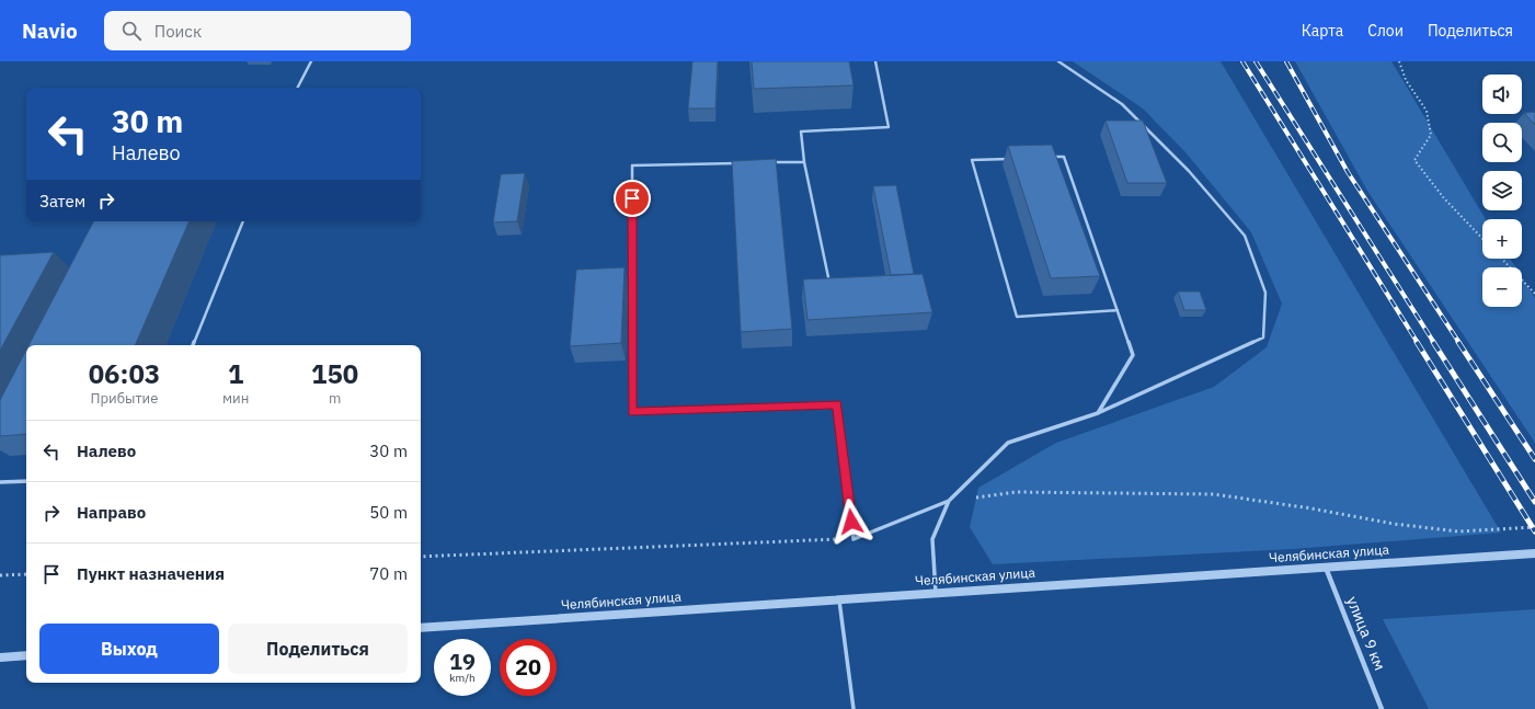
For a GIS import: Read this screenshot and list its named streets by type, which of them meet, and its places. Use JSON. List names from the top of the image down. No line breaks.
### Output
{"streets":{"street":["Челябинская улица","улица 9 км"]},"crossings":[["Челябинская улица","улица 9 км"]],"page":{"header":"Navio","search":"Поиск","nav":["Карта","Слои","Поделиться"],"map_buttons":["+","−"],"turn":["30 m","Налево"],"then":"Затем","eta":["06:03","Прибытие","1","мин","150","m"],"list":[{"name":"Налево","value":"30 m"},{"name":"Направо","value":"50 m"},{"name":"Пункт назначения","value":"70 m"}],"buttons":["Выход","Поделиться"],"speed":"19 km/h","limit":"20"}}
